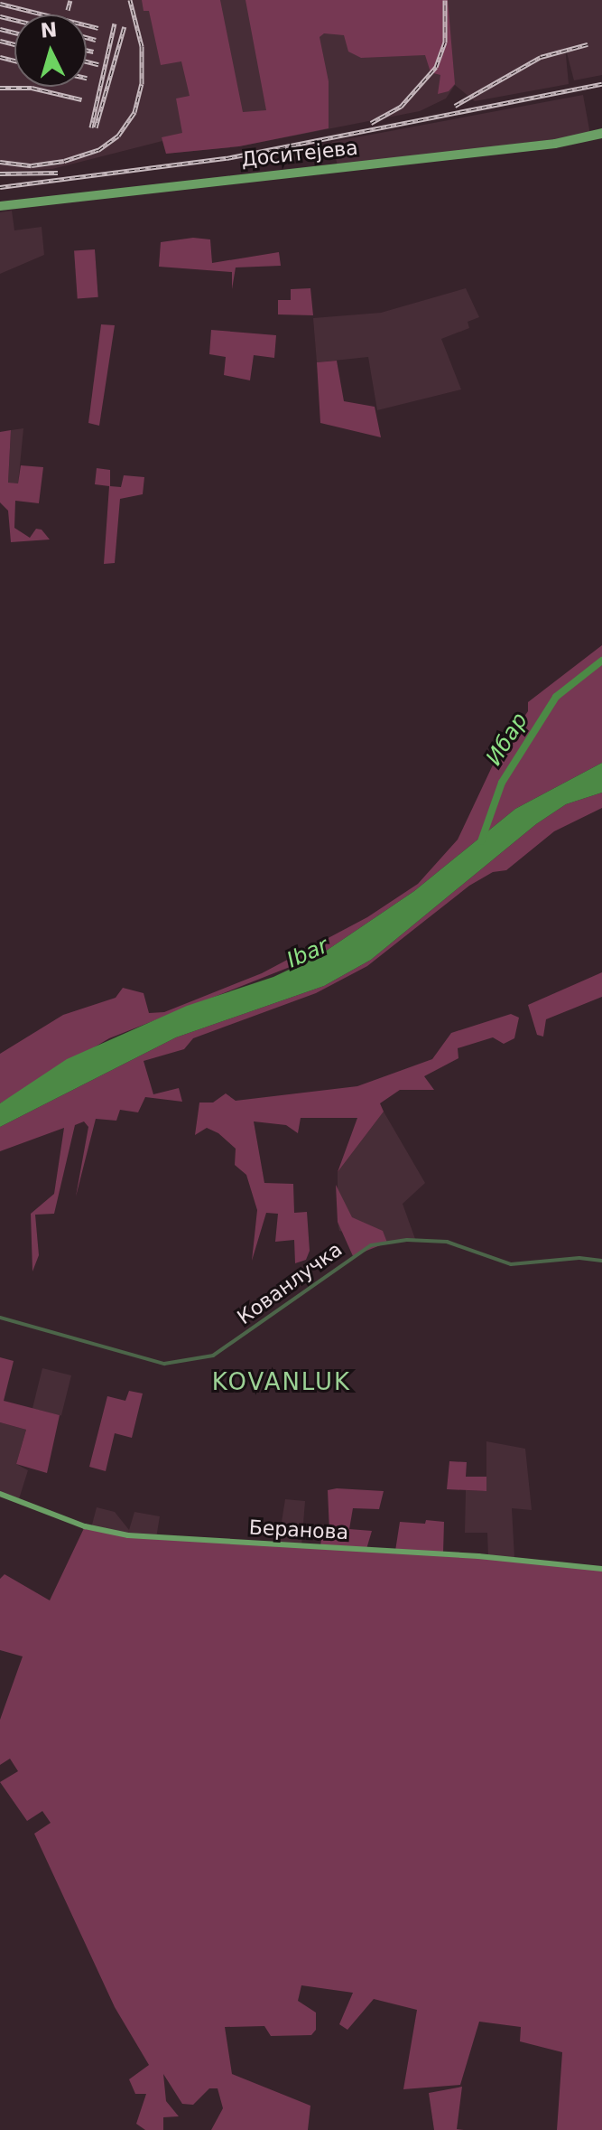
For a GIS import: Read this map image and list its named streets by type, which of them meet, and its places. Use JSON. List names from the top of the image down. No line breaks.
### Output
{"streets":{"main road":["Доситејева","Беранова"],"street":["Кованлучка"]},"districts":["KOVANLUK"],"water":["Ибар","Ibar"],"north":"top"}
